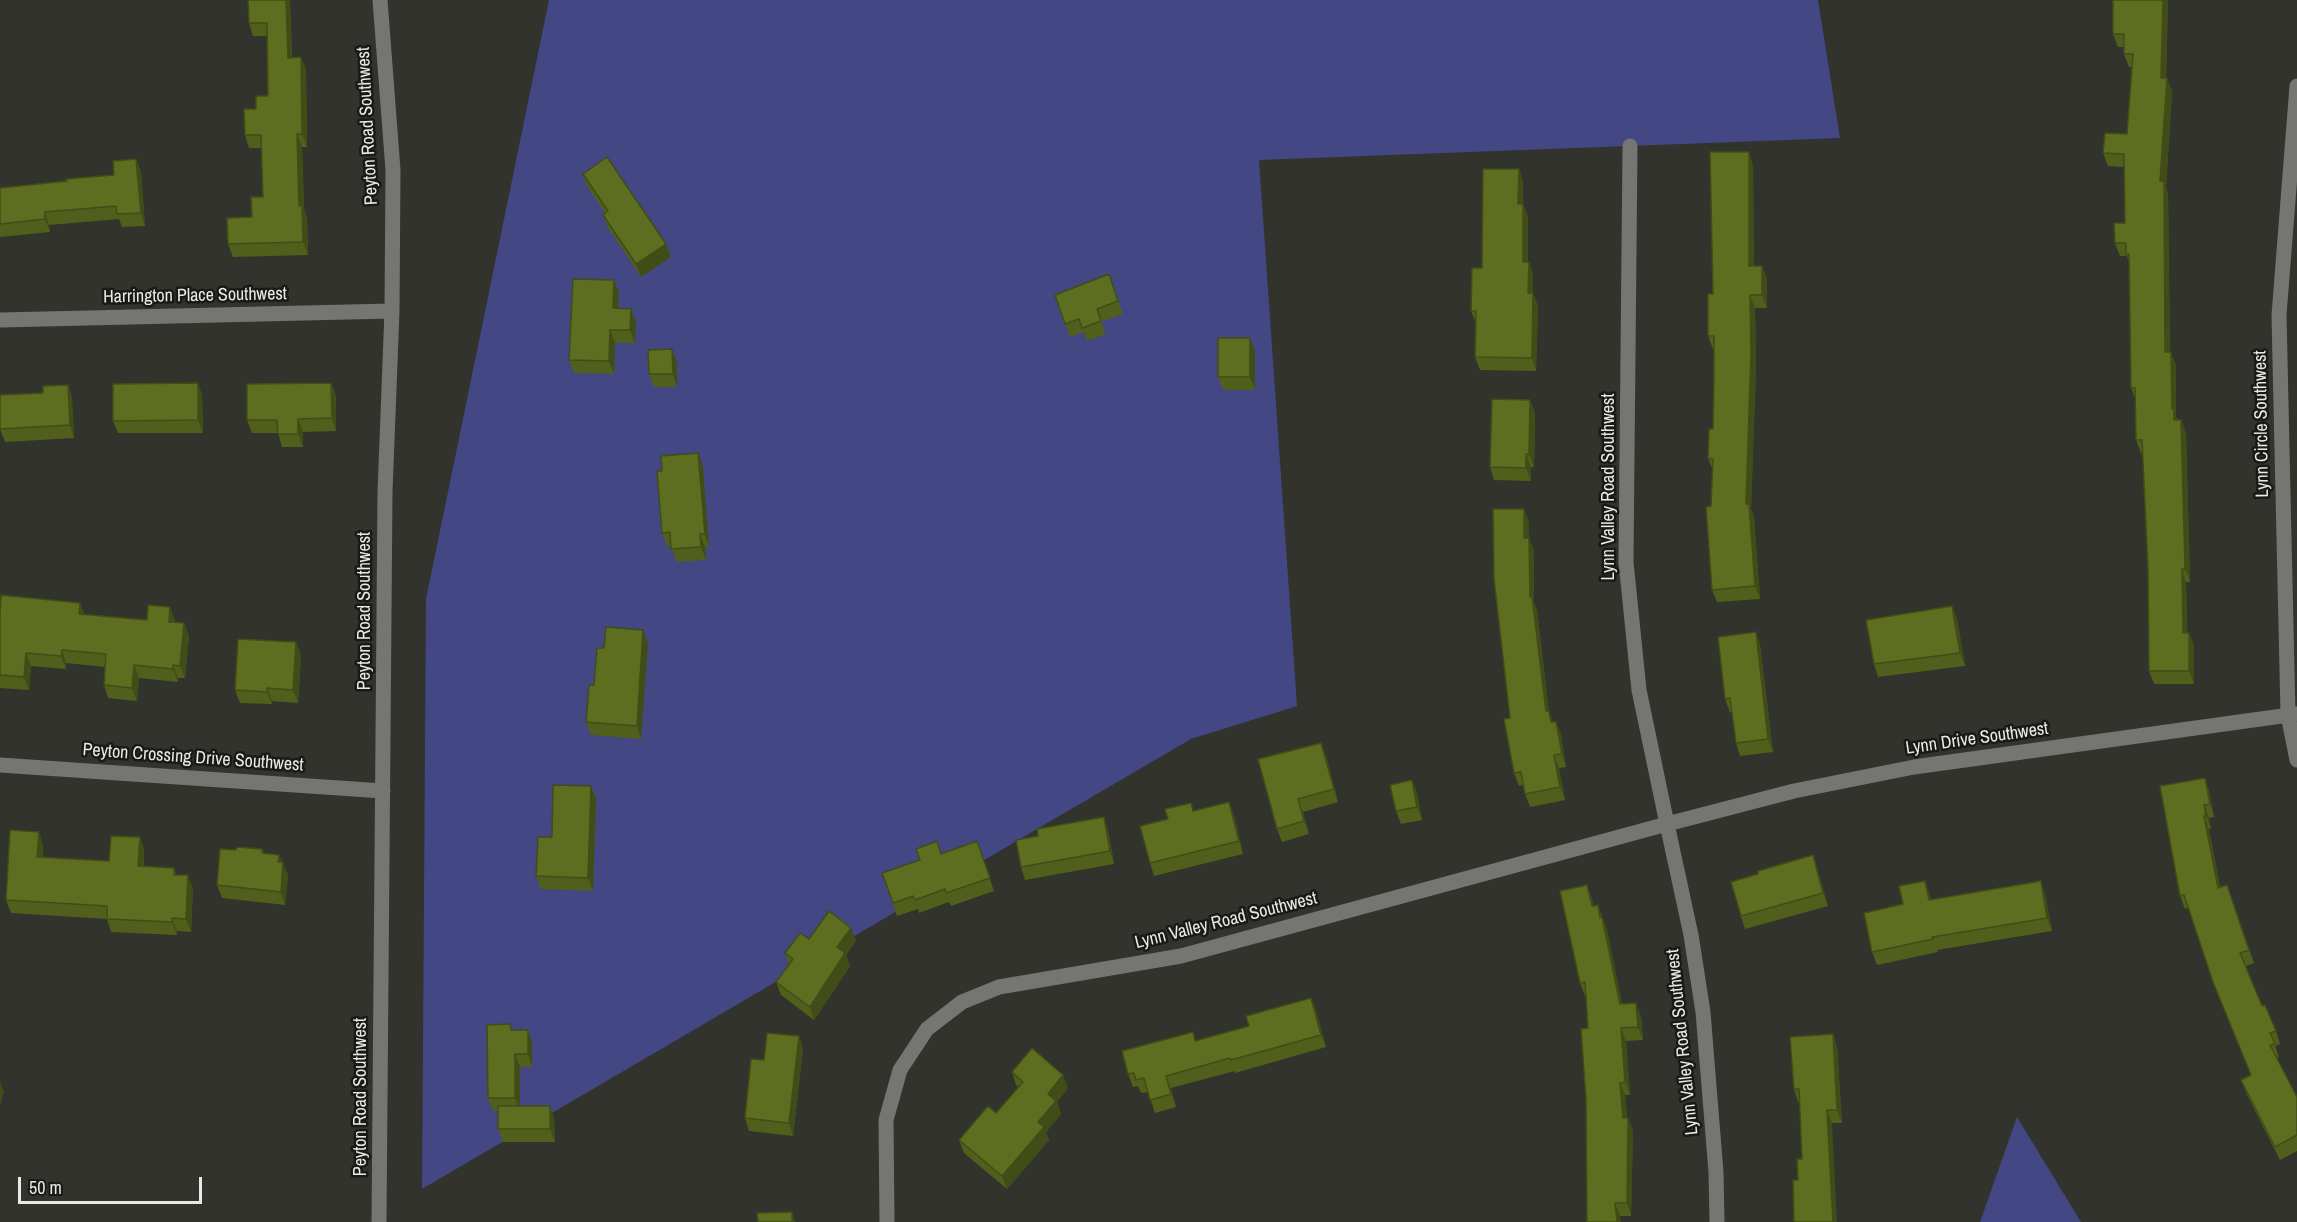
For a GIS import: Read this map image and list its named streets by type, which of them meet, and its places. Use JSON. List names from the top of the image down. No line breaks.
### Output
{"streets":{"street":["Peyton Road Southwest","Harrington Place Southwest","Lynn Circle Southwest","Lynn Valley Road Southwest","Lynn Drive Southwest","Peyton Crossing Drive Southwest"]},"crossings":[["Peyton Road Southwest","Harrington Place Southwest"],["Peyton Road Southwest","Peyton Crossing Drive Southwest"],["Lynn Circle Southwest","Lynn Drive Southwest"],["Lynn Valley Road Southwest","Lynn Drive Southwest"]],"scale_bar":"50 m"}
